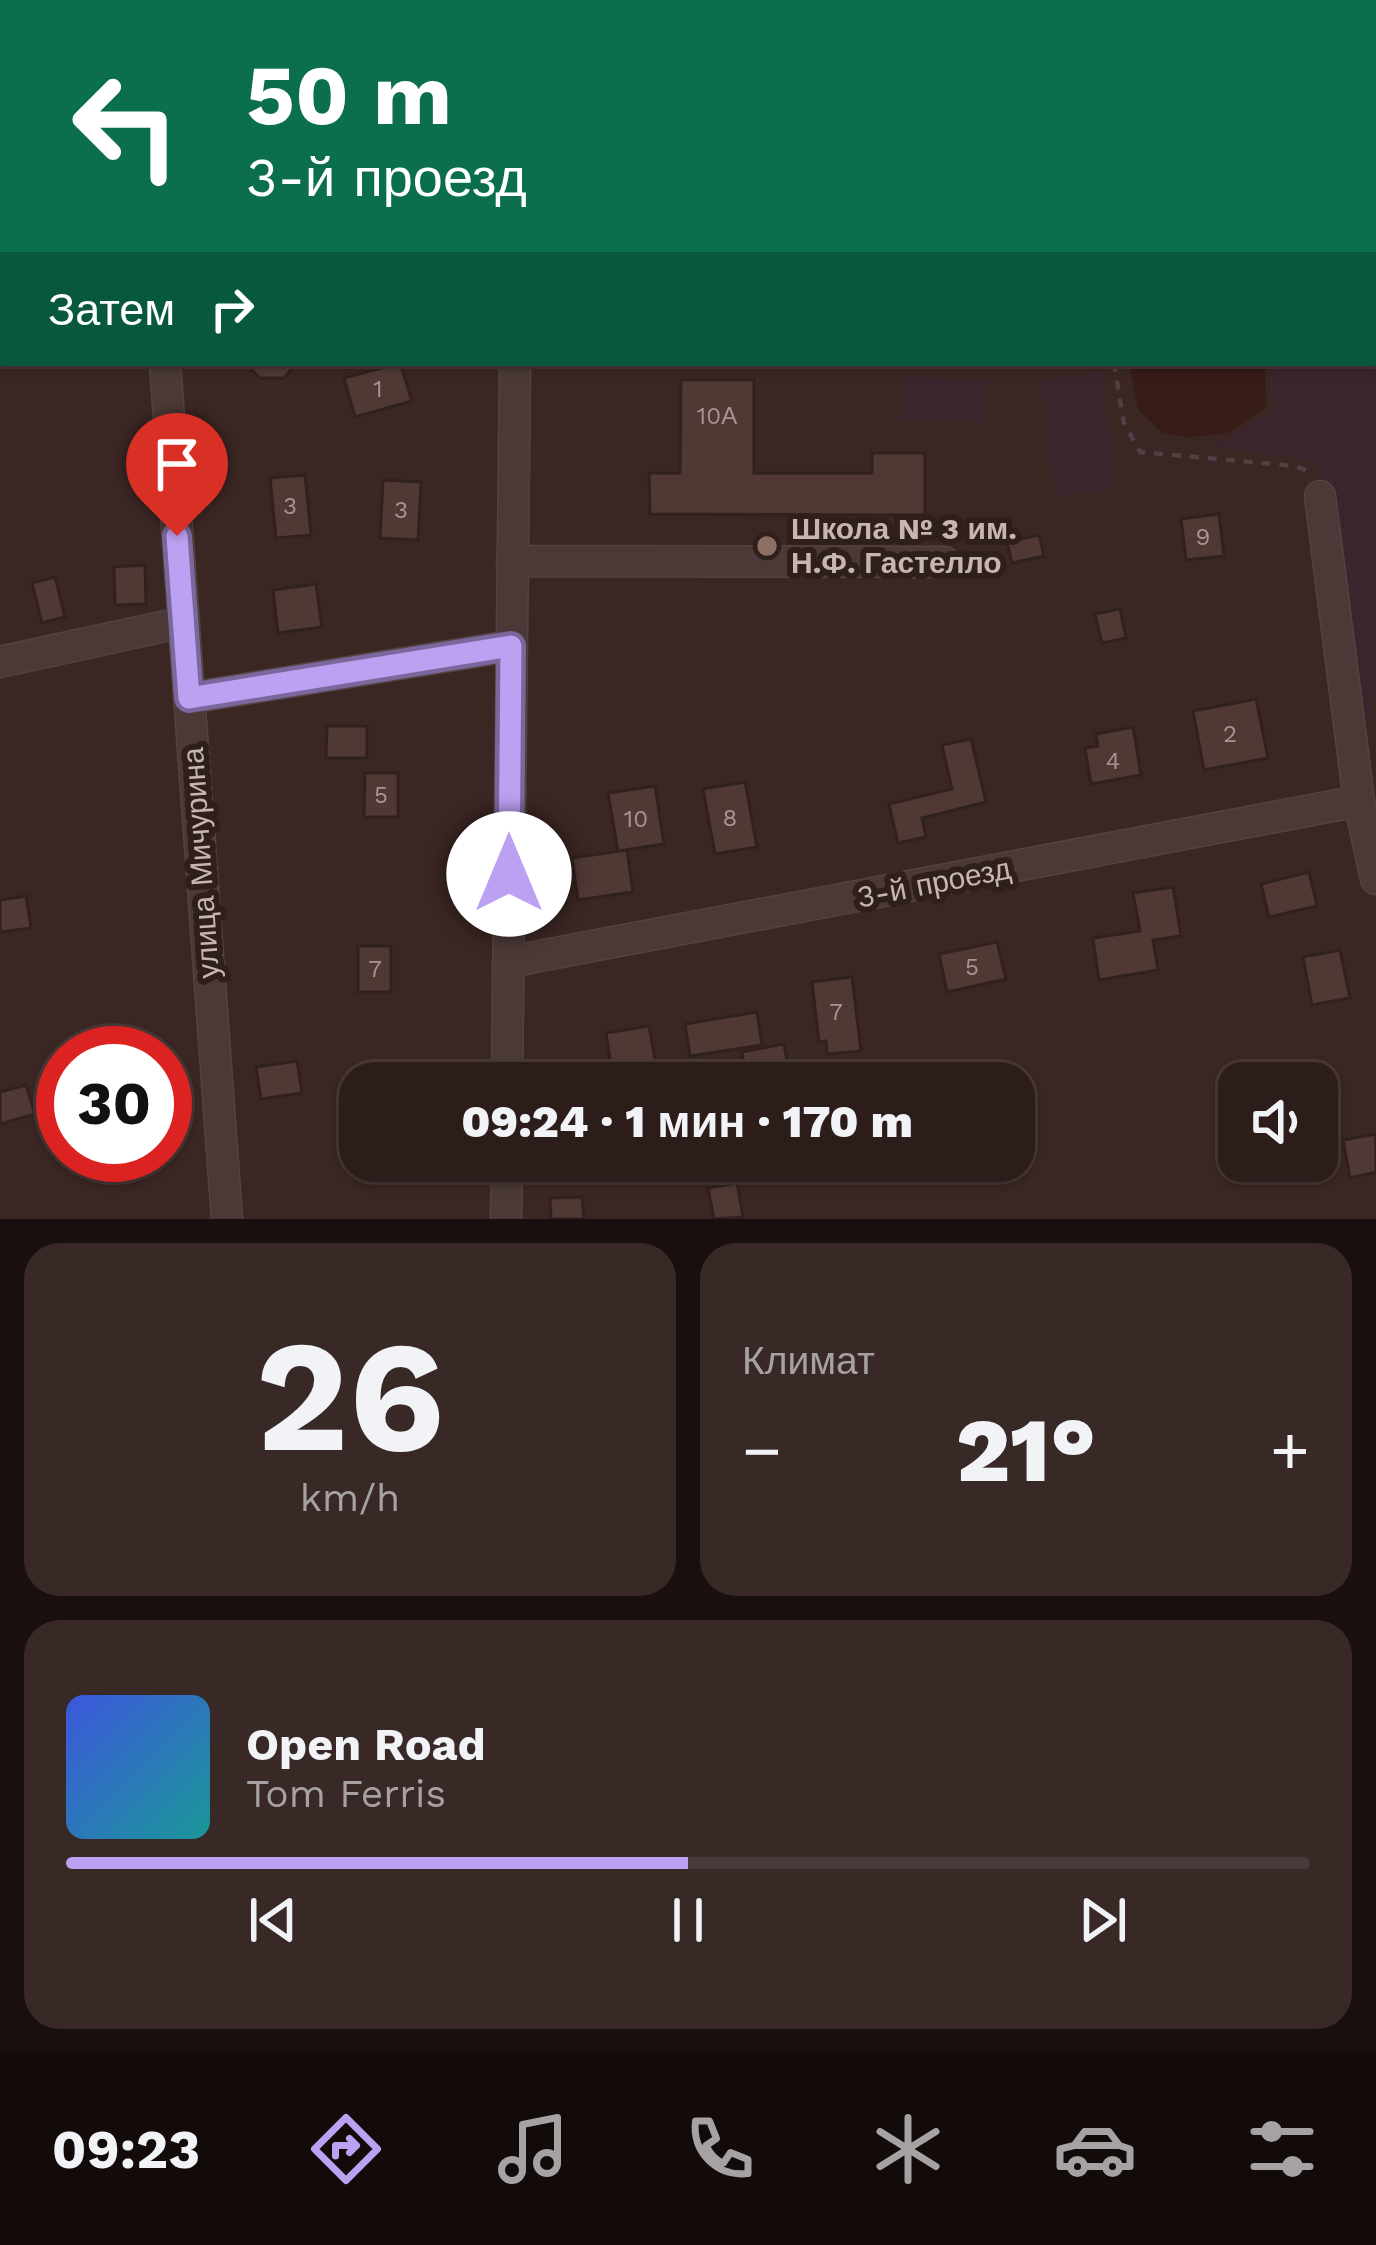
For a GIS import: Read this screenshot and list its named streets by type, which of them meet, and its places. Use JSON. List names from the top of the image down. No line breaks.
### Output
{"streets":{"street":["улица Мичурина","3-й проезд"]},"places":["Школа № 3 им. Н.Ф. Гастелло"],"house_numbers":["1","10А","3","3","9","2","4","5","8","10","5","7","7"],"page":{"turn":["50 m","3-й проезд"],"then":"Затем","limit":"30","trip":"09:24 · 1 мин · 170 m","tile":[["26","km/h"],"Климат"],"heat":["−","21°","+"],"song":["Open Road","Tom Ferris"],"tabs":"09:23"}}
